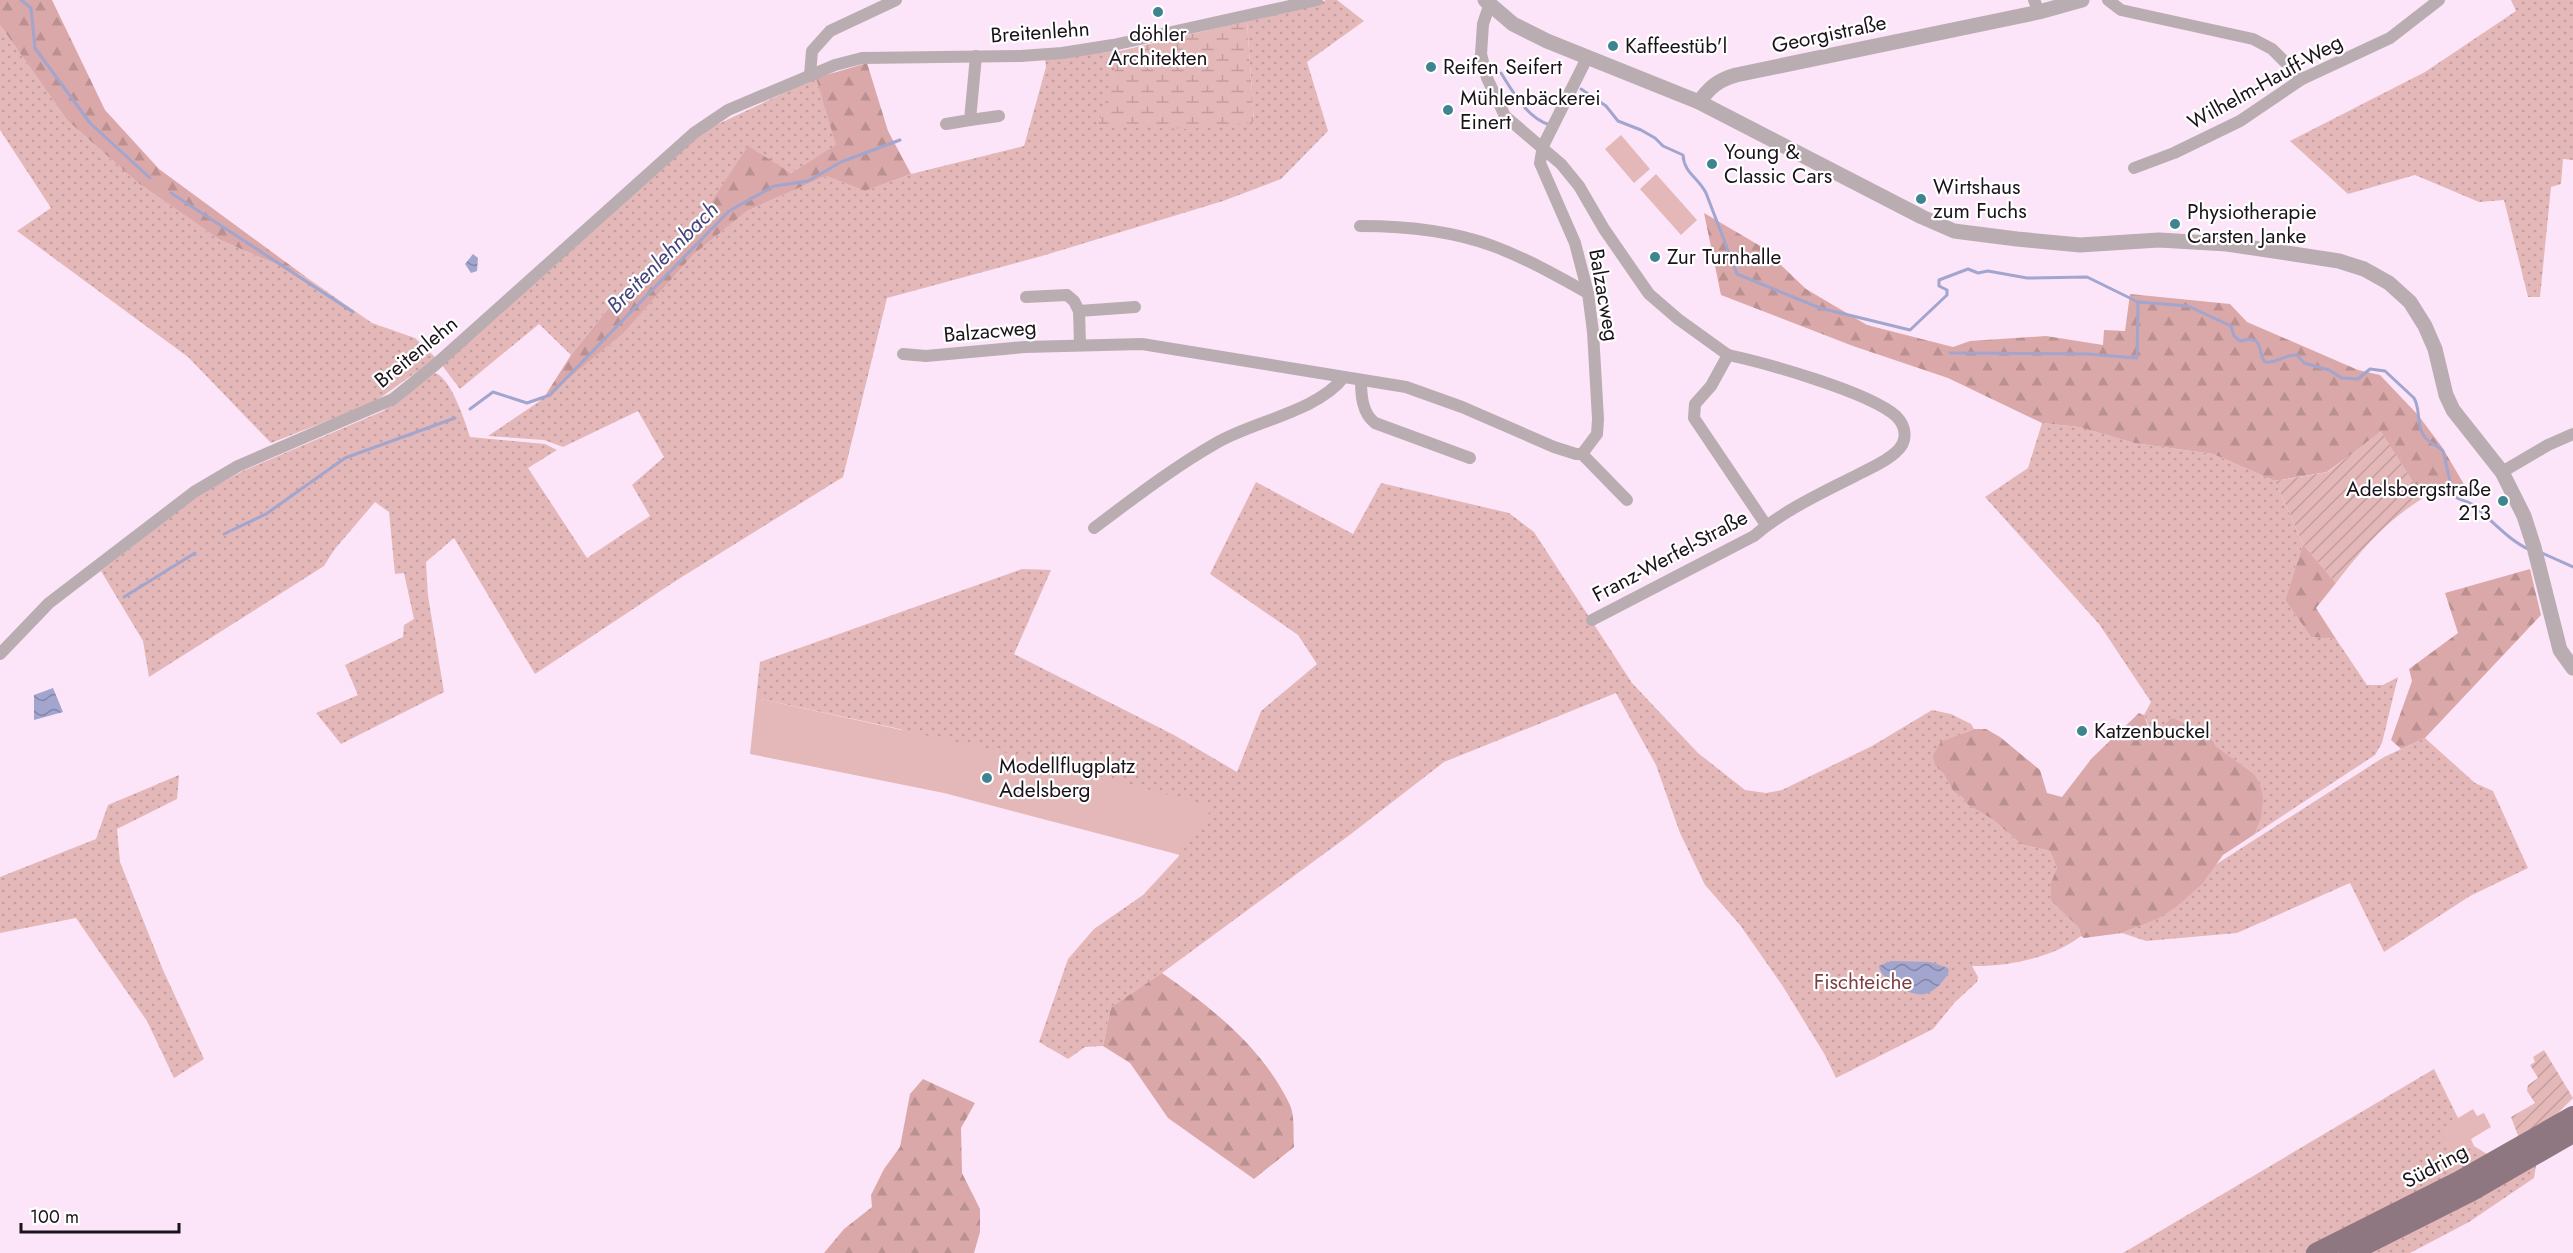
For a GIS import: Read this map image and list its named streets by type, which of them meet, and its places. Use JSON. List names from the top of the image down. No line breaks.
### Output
{"streets":{"main road":["Südring"],"street":["Breitenlehn","Georgistraße","Wilhelm-Hauff-Weg","Balzacweg","Franz-Werfel-Straße"]},"crossings":[["Balzacweg","Franz-Werfel-Straße"]],"water":["Breitenlehnbach"],"parks":["Fischteiche"],"places":["döhler Architekten","Kaffeestüb'l","Reifen Seifert","Mühlenbäckerei Einert","Young & Classic Cars","Wirtshaus zum Fuchs","Physiotherapie Carsten Janke","Zur Turnhalle","Adelsbergstraße 213","Katzenbuckel","Modellflugplatz Adelsberg"],"scale_bar":"100 m"}
